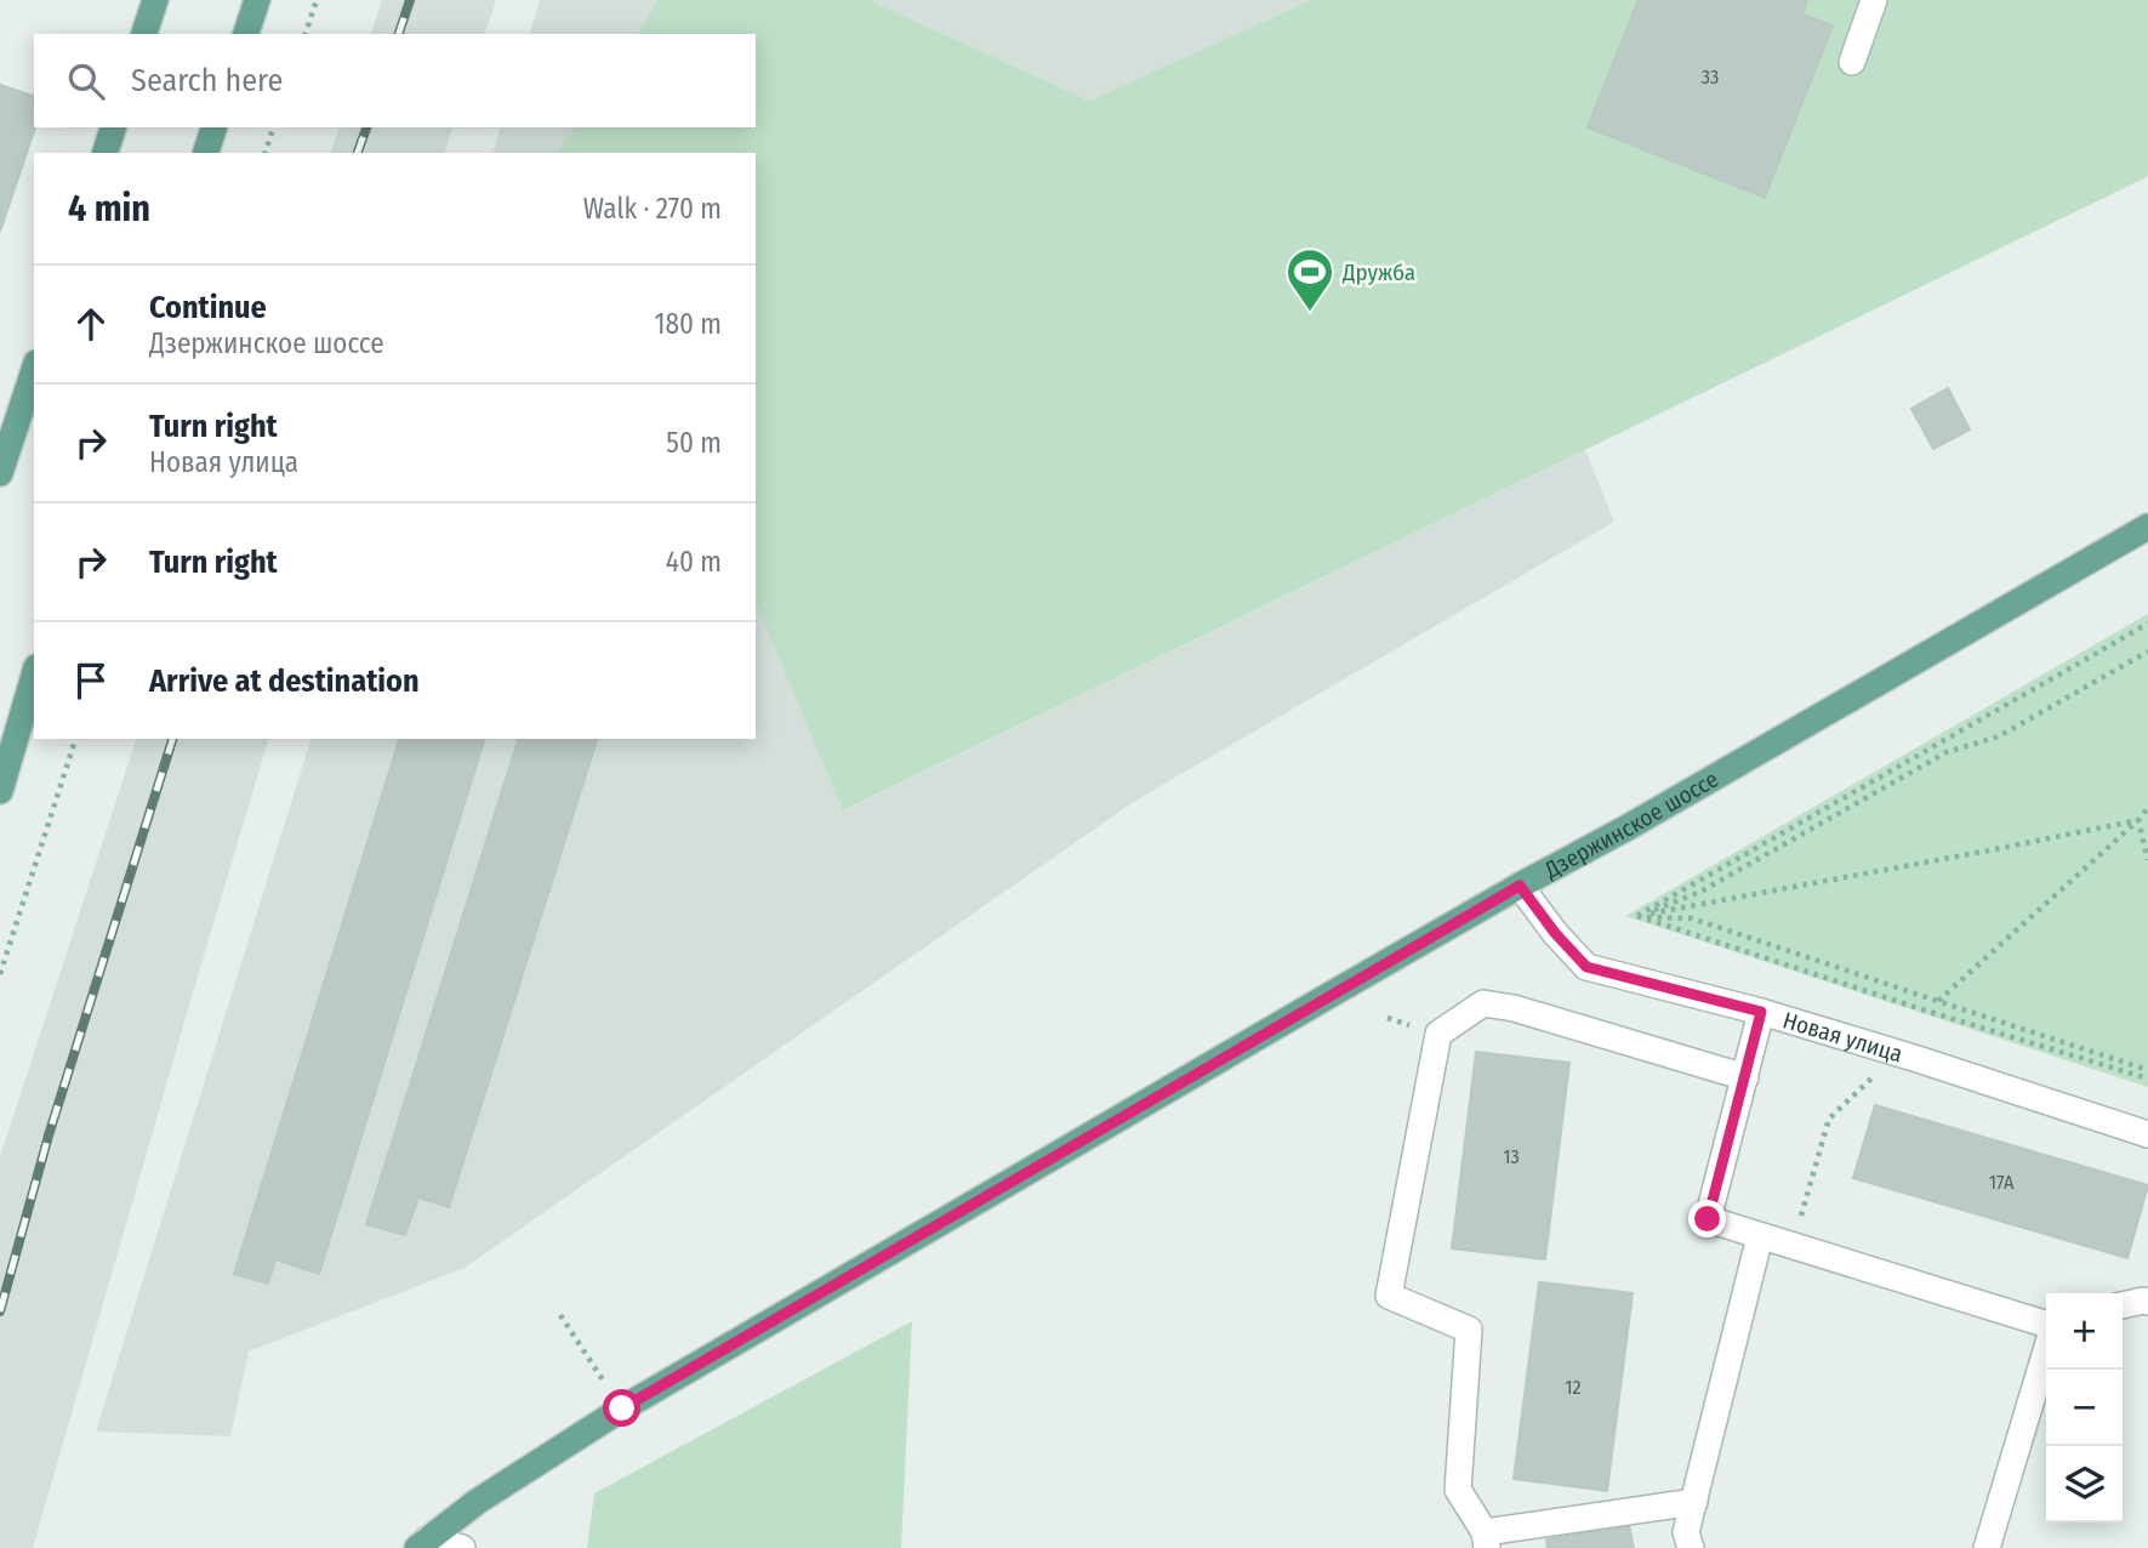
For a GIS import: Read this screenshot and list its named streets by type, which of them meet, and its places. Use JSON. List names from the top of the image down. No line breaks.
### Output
{"streets":{"main road":["Дзержинское шоссе"],"street":["Новая улица"]},"crossings":[["Дзержинское шоссе","Новая улица"]],"places":{"sports":["Дружба"]},"house_numbers":["33","13","17А","12"],"page":{"search":"Search here","heading":["4 min","Walk · 270 m"],"list":[["Continue","Дзержинское шоссе","180 m"],["Turn right","Новая улица","50 m"],["Turn right","40 m"],"Arrive at destination"],"map_buttons":["+","−"]}}
